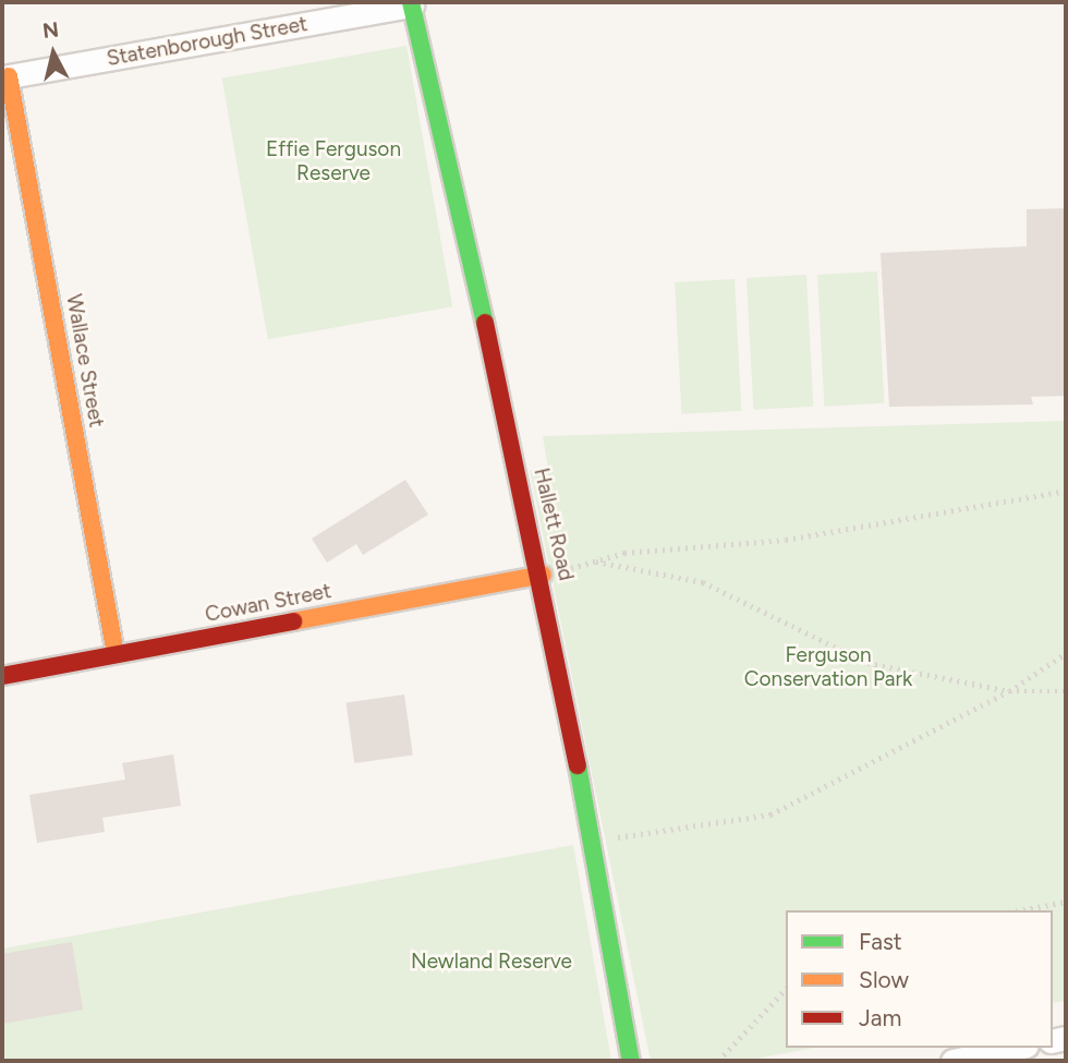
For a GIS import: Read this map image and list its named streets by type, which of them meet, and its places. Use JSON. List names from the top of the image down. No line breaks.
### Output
{"streets":{"street":["Statenborough Street","Wallace Street","Hallett Road","Cowan Street"]},"crossings":[["Statenborough Street","Wallace Street"],["Statenborough Street","Hallett Road"],["Wallace Street","Cowan Street"],["Hallett Road","Cowan Street"]],"parks":["Effie Ferguson Reserve","Ferguson Conservation Park","Newland Reserve"],"legend":["Fast","Slow","Jam"],"north":"top"}
